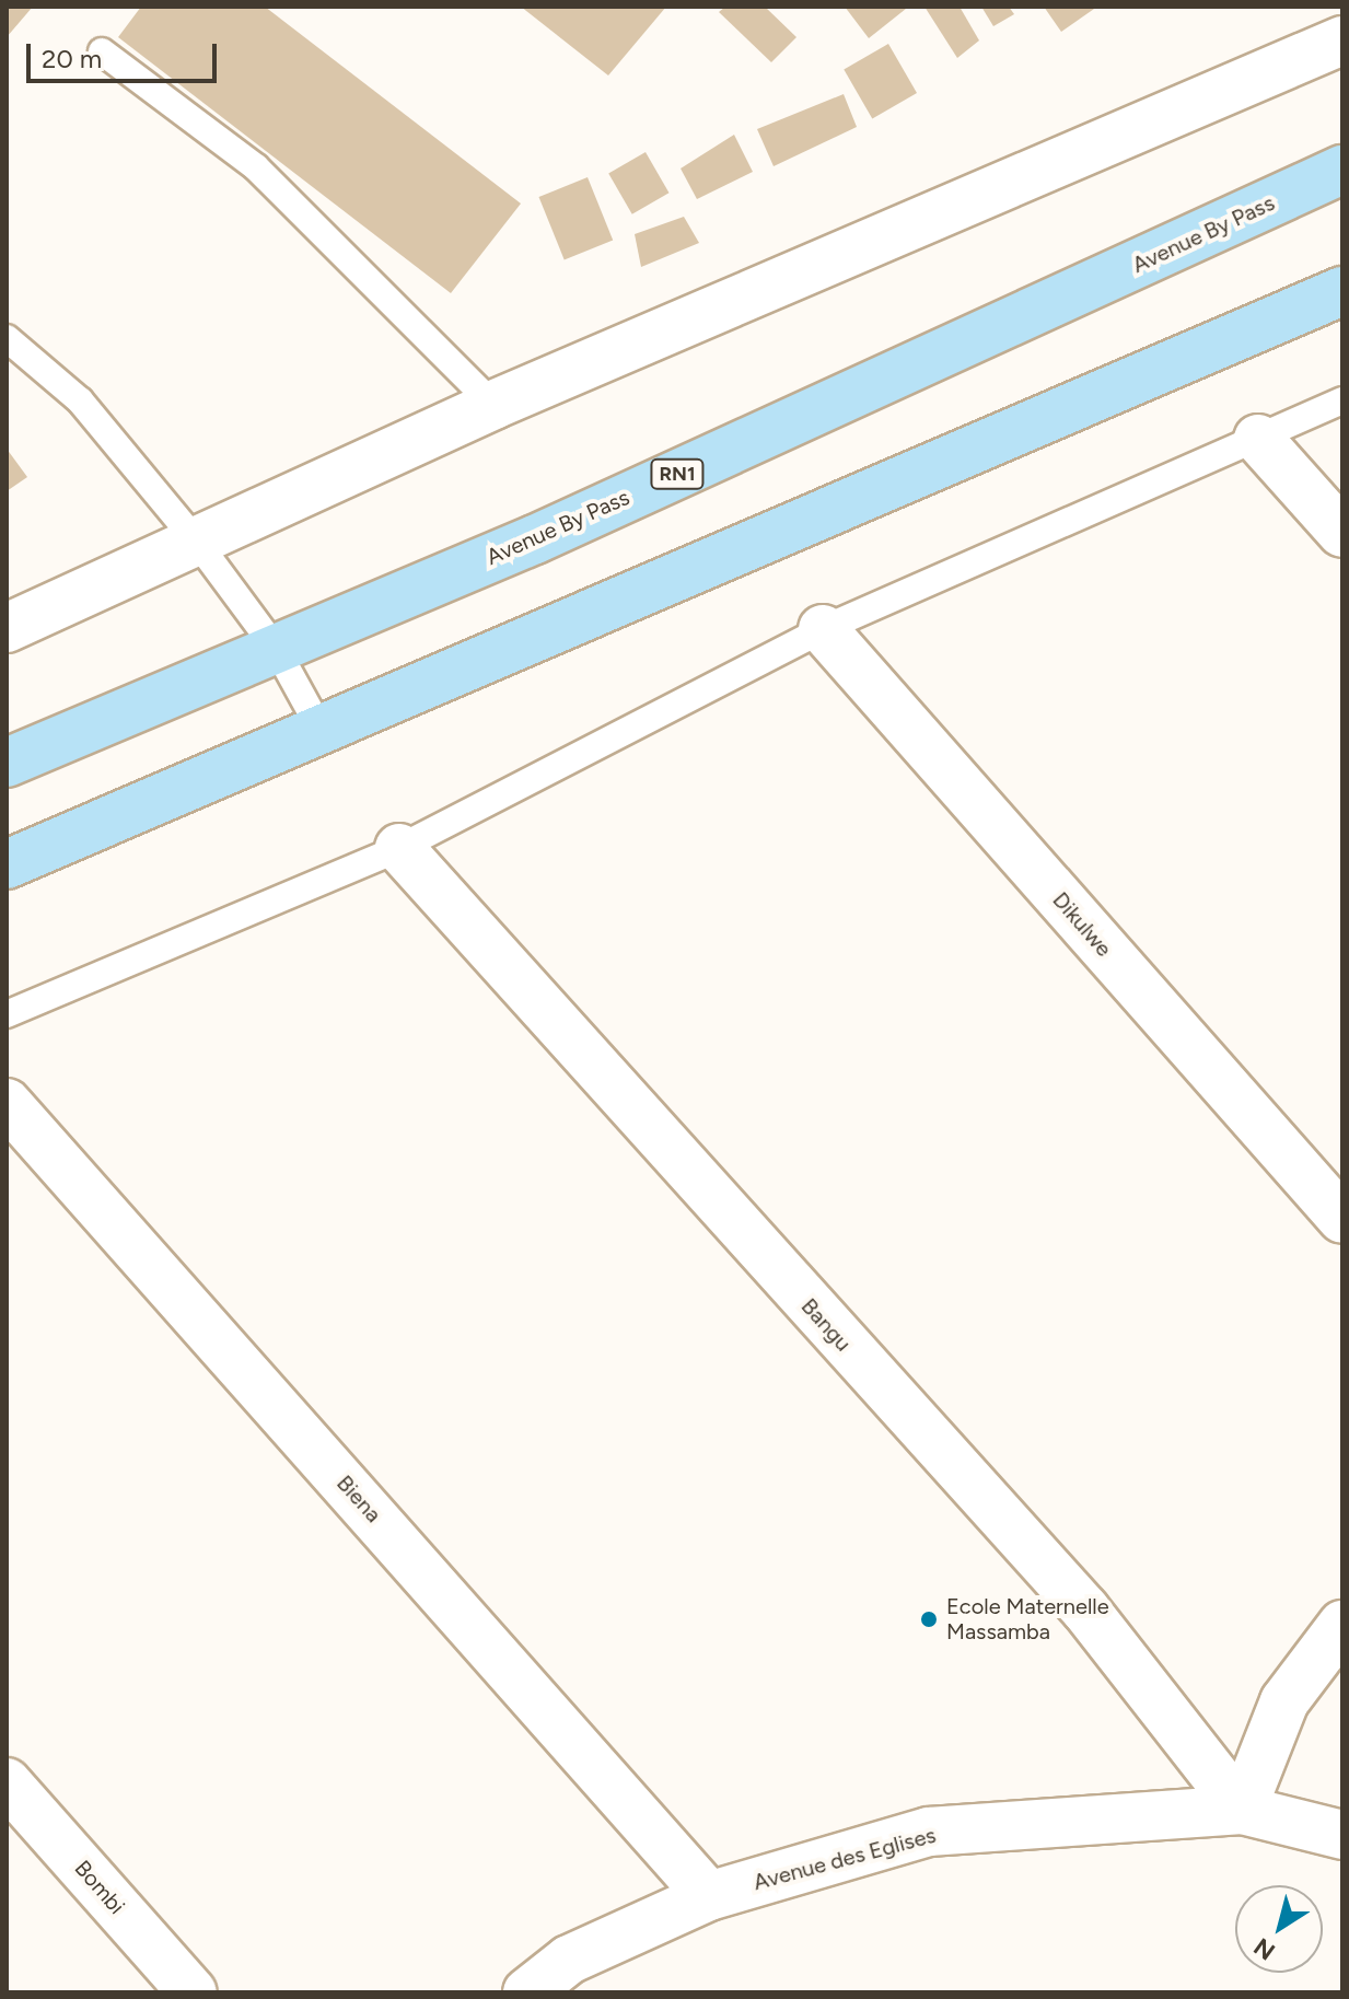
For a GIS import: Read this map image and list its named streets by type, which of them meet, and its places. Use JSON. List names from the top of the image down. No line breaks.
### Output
{"streets":{"highway":["Avenue By Pass","RN1"],"street":["Dikulwe","Bangu","Biena","Avenue des Eglises","Bombi"]},"crossings":[["Bangu","Avenue des Eglises"],["Biena","Avenue des Eglises"]],"places":["Ecole Maternelle Massamba"],"scale_bar":"20 m","north":"bottom left"}
